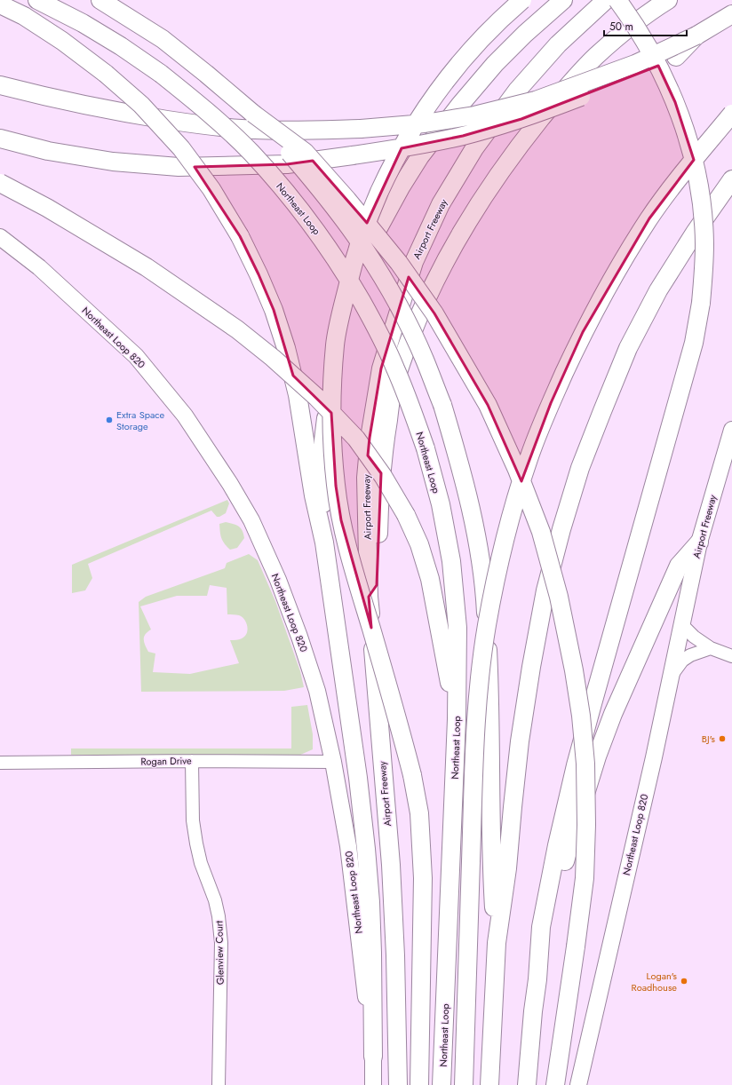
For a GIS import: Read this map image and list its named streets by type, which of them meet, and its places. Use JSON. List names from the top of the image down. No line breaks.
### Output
{"streets":{"highway":["Northeast Loop","Airport Freeway"],"main road":["Northeast Loop 820"],"street":["Rogan Drive","Glenview Court"]},"crossings":[["Airport Freeway","Northeast Loop 820"],["Northeast Loop 820","Rogan Drive"],["Rogan Drive","Glenview Court"]],"places":["Extra Space Storage","BJ's","Logan's Roadhouse"],"scale_bar":"50 m"}
